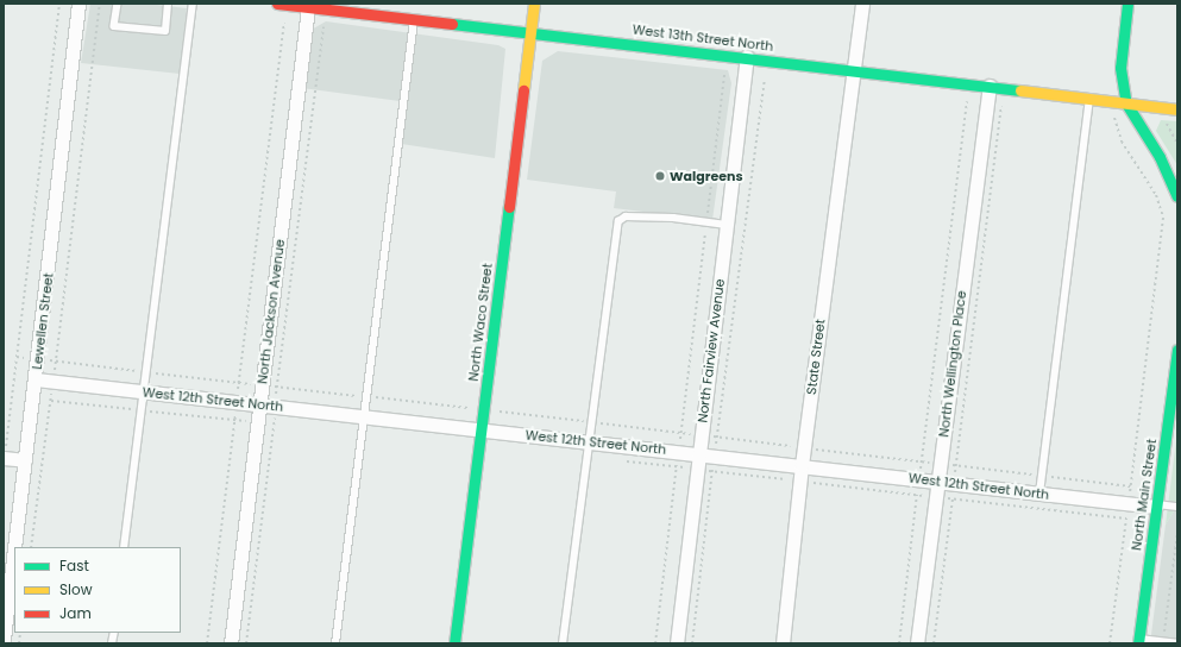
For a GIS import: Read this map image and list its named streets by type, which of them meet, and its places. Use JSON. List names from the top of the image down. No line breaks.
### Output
{"streets":{"street":["West 13th Street North","North Jackson Avenue","Lewellen Street","North Waco Street","North Fairview Avenue","State Street","North Wellington Place","West 12th Street North","North Main Street"]},"crossings":[["West 13th Street North","North Jackson Avenue"],["West 13th Street North","North Waco Street"],["West 13th Street North","North Fairview Avenue"],["West 13th Street North","State Street"],["West 13th Street North","North Wellington Place"],["North Jackson Avenue","West 12th Street North"],["Lewellen Street","West 12th Street North"],["North Waco Street","West 12th Street North"],["North Fairview Avenue","West 12th Street North"],["State Street","West 12th Street North"],["North Wellington Place","West 12th Street North"],["West 12th Street North","North Main Street"]],"places":["Walgreens"],"legend":["Fast","Slow","Jam"]}
